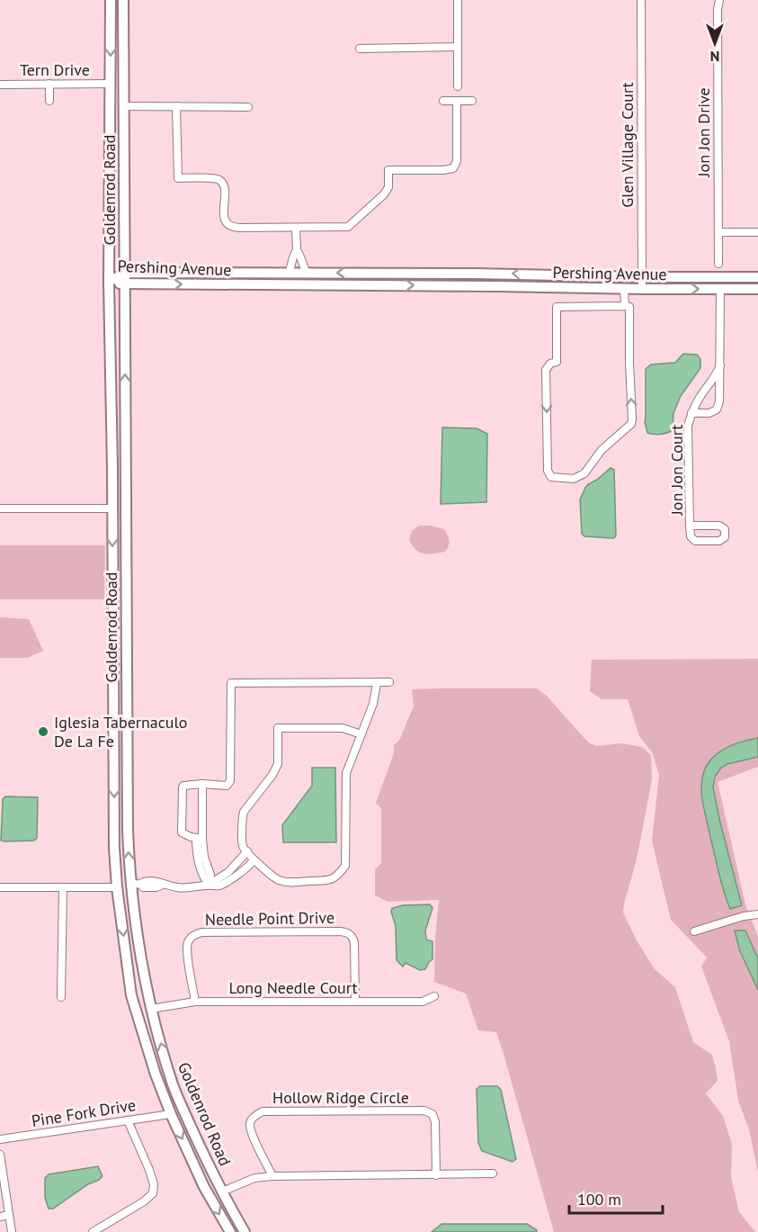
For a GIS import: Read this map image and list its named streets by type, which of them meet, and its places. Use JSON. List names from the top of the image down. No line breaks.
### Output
{"streets":{"main road":["Goldenrod Road","Pershing Avenue"],"street":["Tern Drive","Jon Jon Drive","Glen Village Court","Jon Jon Court","Needle Point Drive","Long Needle Court","Hollow Ridge Circle","Pine Fork Drive"]},"crossings":[["Tern Drive","Goldenrod Road"],["Glen Village Court","Pershing Avenue"],["Goldenrod Road","Pershing Avenue"],["Goldenrod Road","Long Needle Court"],["Goldenrod Road","Pine Fork Drive"],["Pershing Avenue","Jon Jon Court"],["Needle Point Drive","Long Needle Court"]],"places":["Iglesia Tabernaculo De La Fe"],"scale_bar":"100 m","north":"bottom"}
